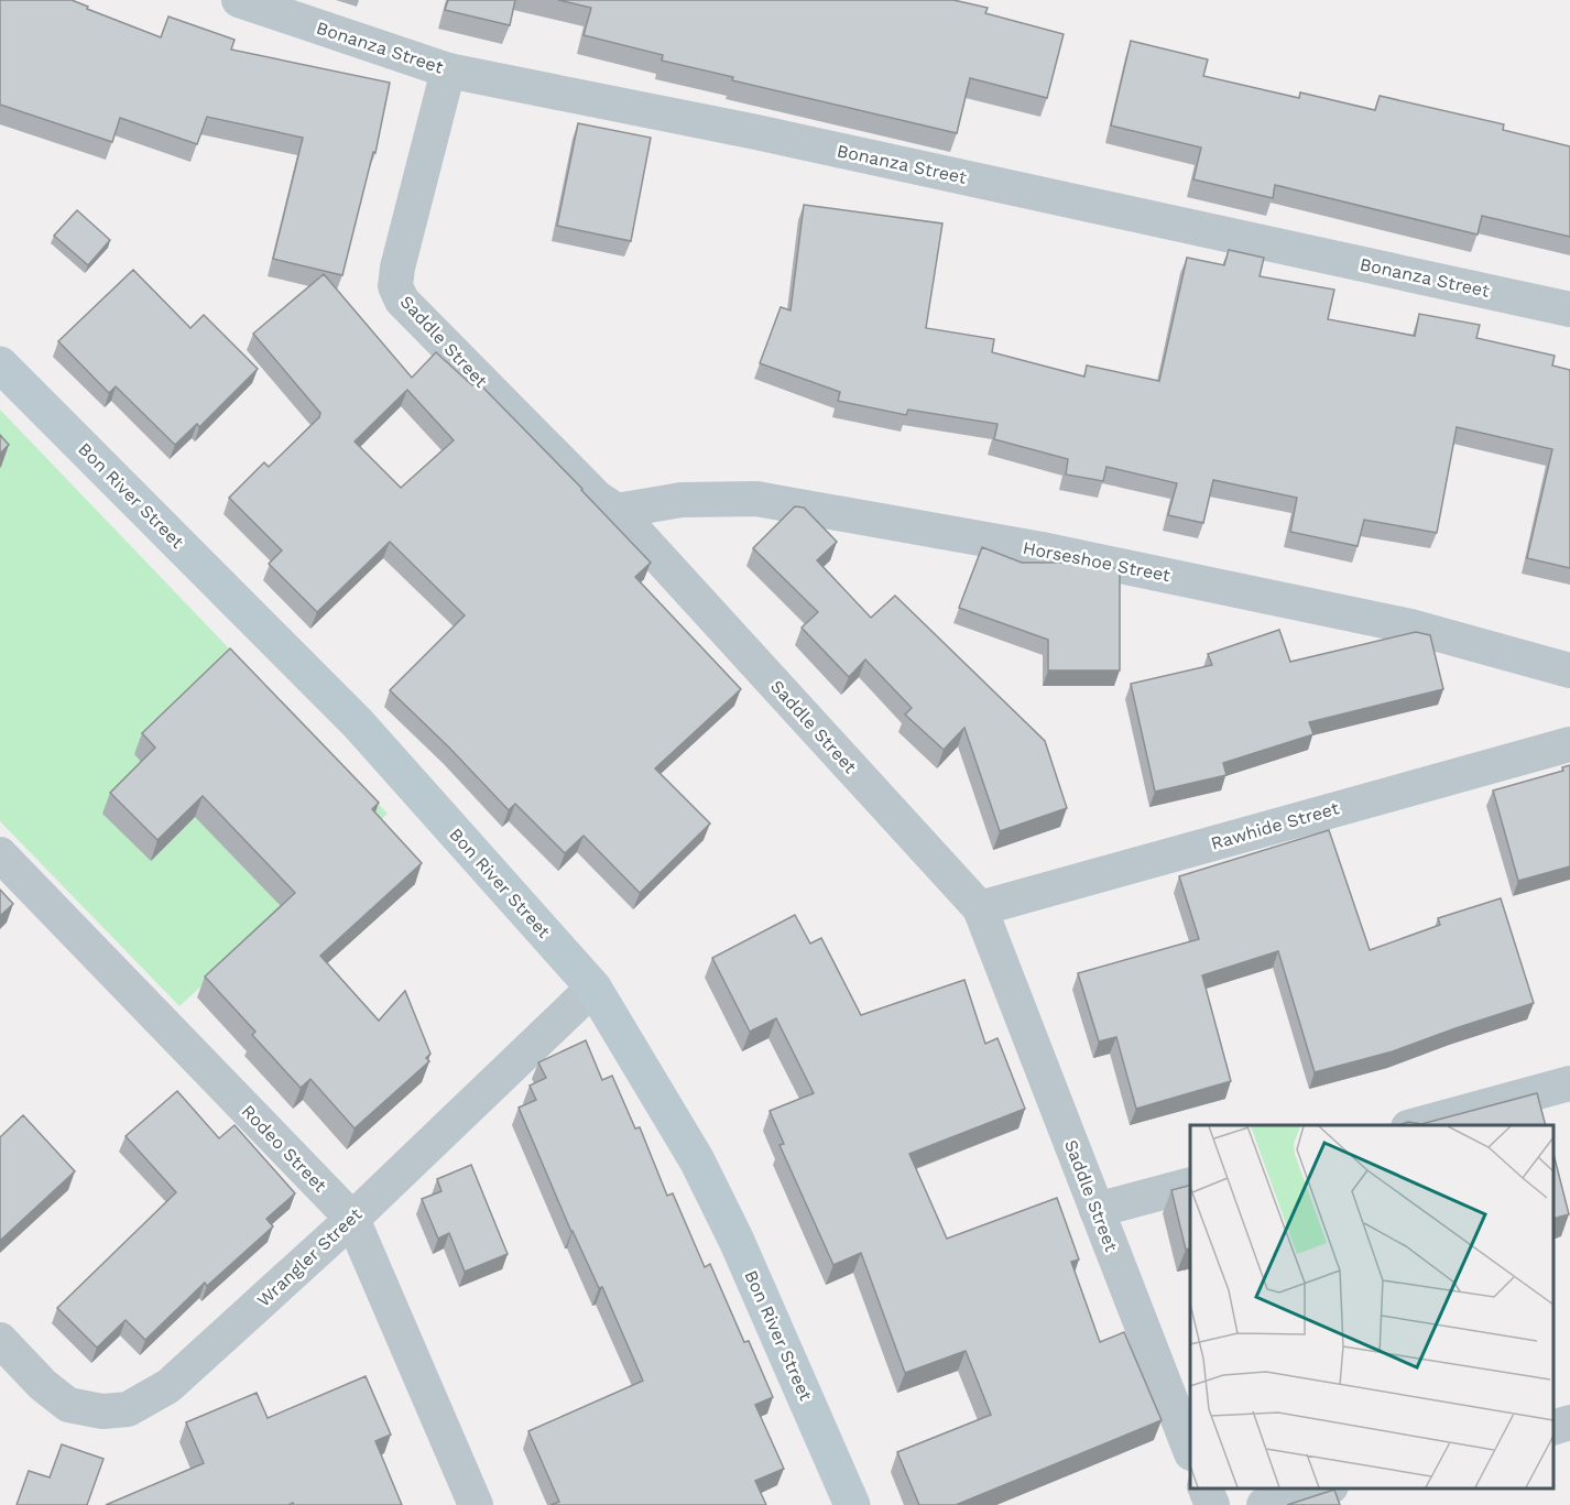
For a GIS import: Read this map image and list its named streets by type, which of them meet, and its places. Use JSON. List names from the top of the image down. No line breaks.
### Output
{"streets":{"street":["Bonanza Street","Saddle Street","Bon River Street","Horseshoe Street","Rawhide Street","Rodeo Street","Wrangler Street"]},"crossings":[["Bonanza Street","Saddle Street"],["Saddle Street","Horseshoe Street"],["Saddle Street","Rawhide Street"],["Bon River Street","Wrangler Street"],["Rodeo Street","Wrangler Street"]]}
